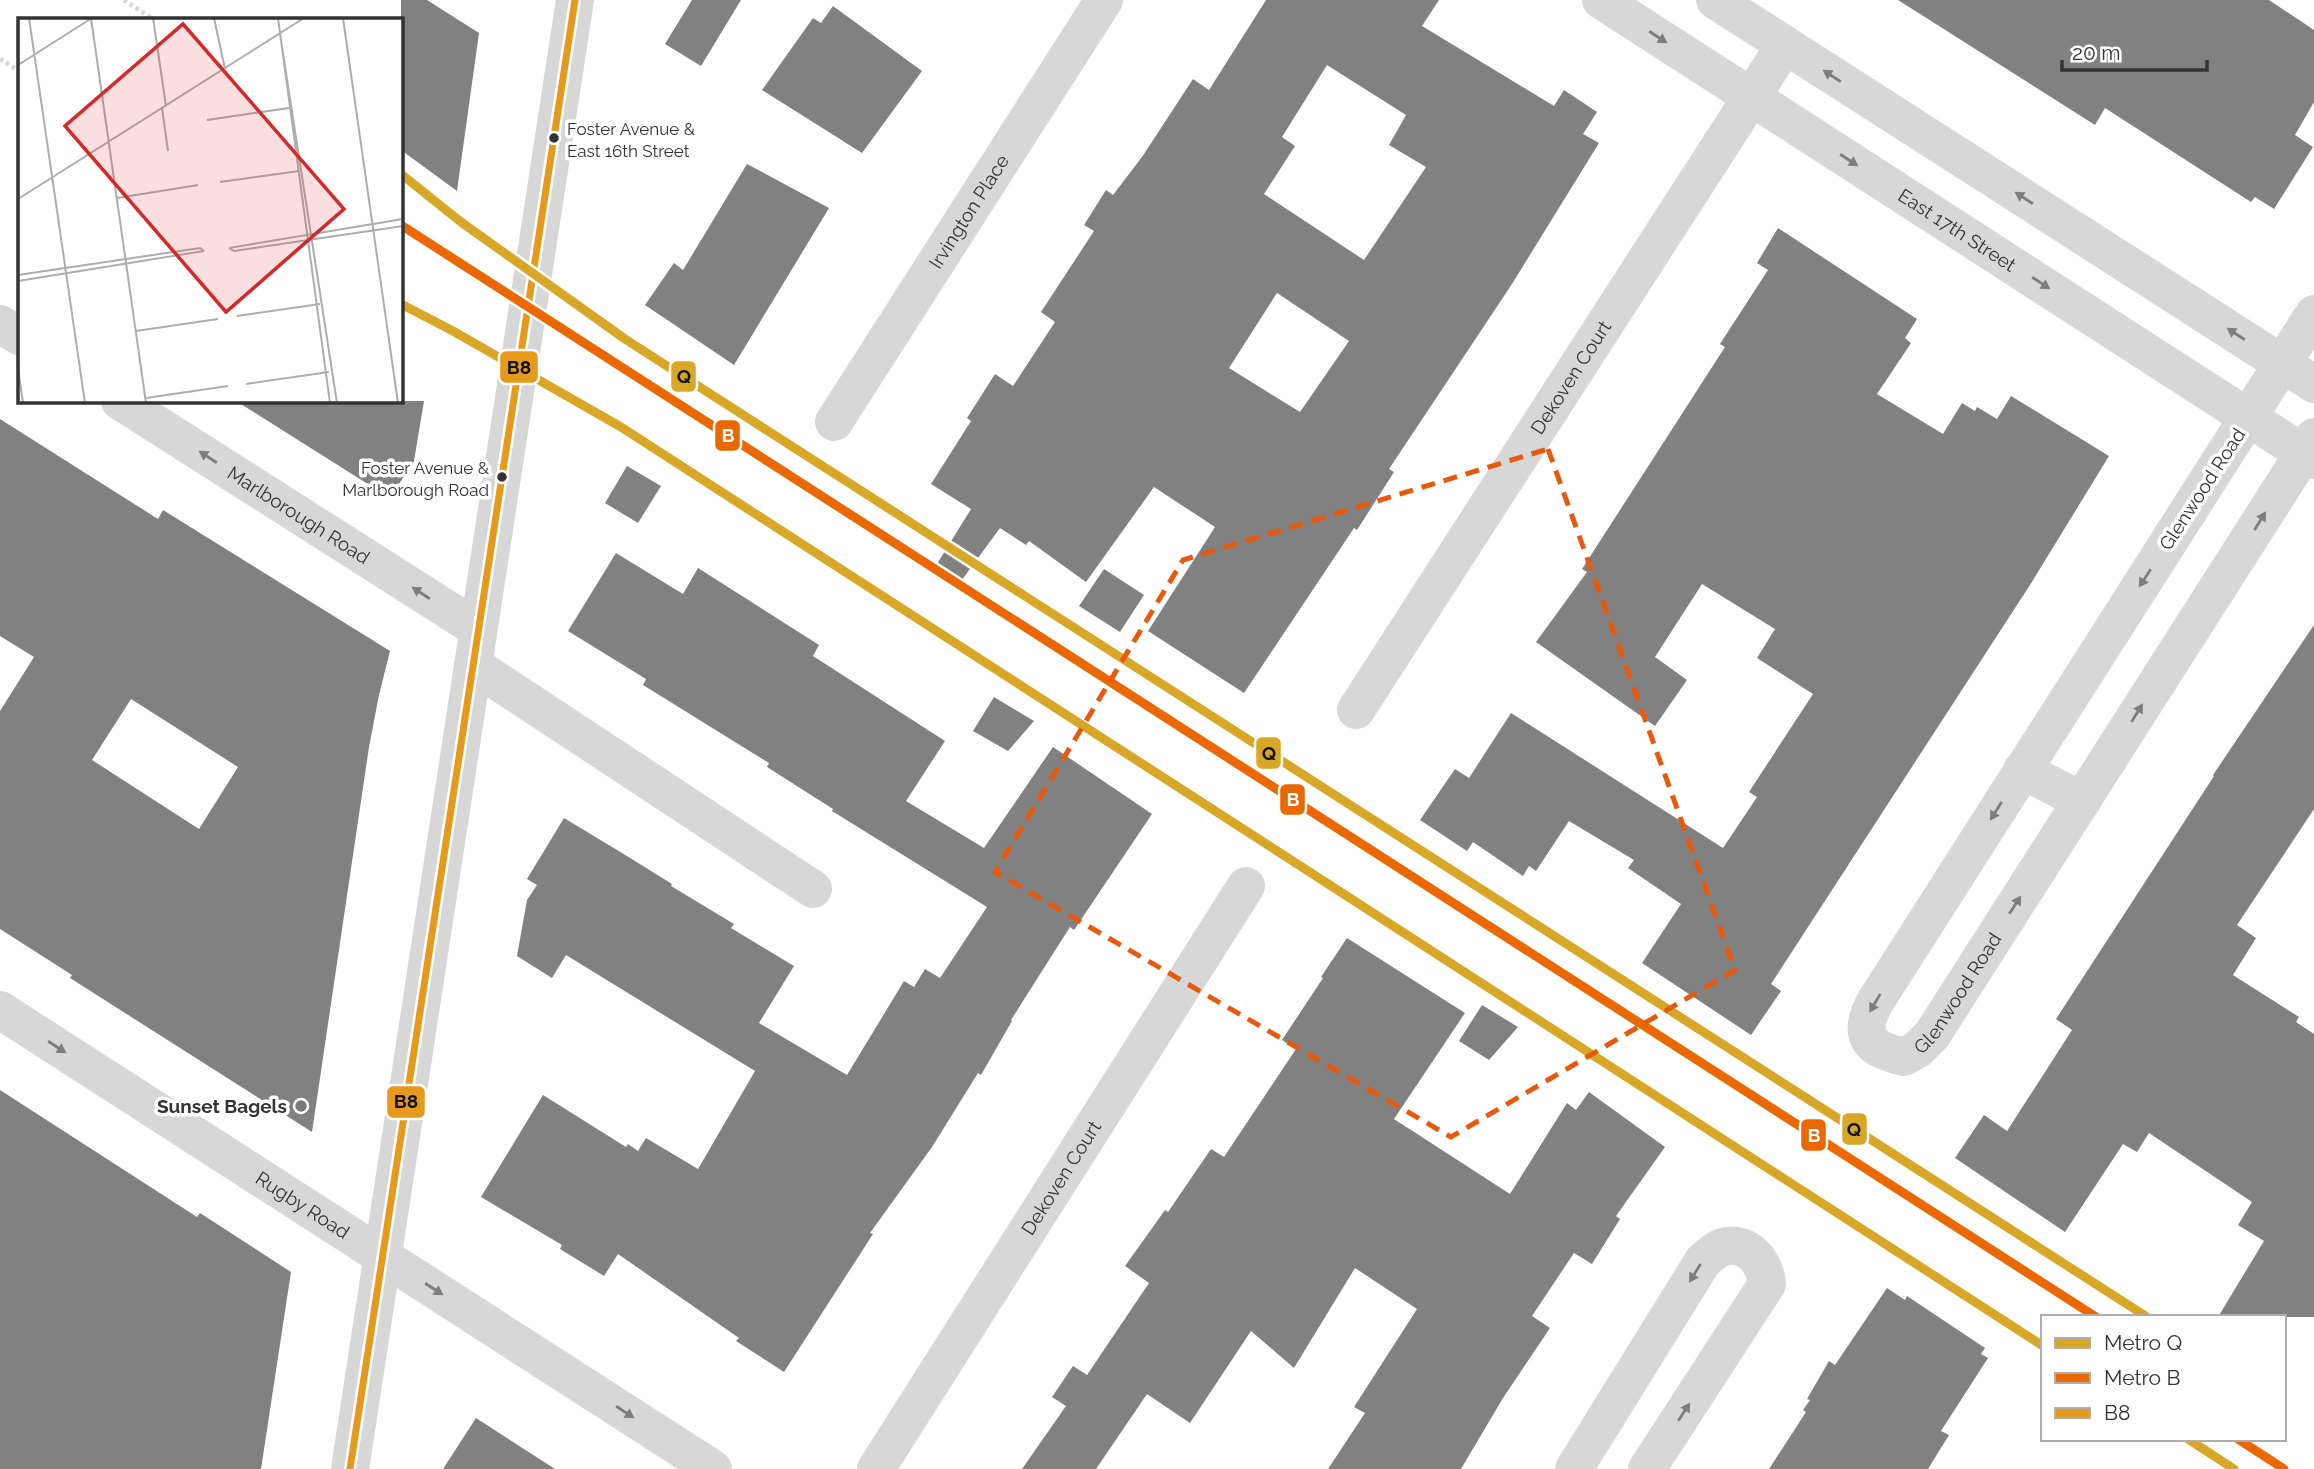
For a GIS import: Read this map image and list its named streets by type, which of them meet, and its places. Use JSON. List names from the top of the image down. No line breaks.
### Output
{"streets":{"street":["Irvington Place","East 17th Street","Dekoven Court","Glenwood Road","Marlborough Road","Rugby Road"]},"crossings":[["East 17th Street","Dekoven Court"],["East 17th Street","Glenwood Road"]],"one_way":["Marlborough Road","Rugby Road"],"places":["Foster Avenue & East 16th Street","Foster Avenue & Marlborough Road","Sunset Bagels"],"lines":["transit line B8","metro line Q","metro line B"],"legend":["Metro Q","Metro B","B8"],"scale_bar":"20 m"}
